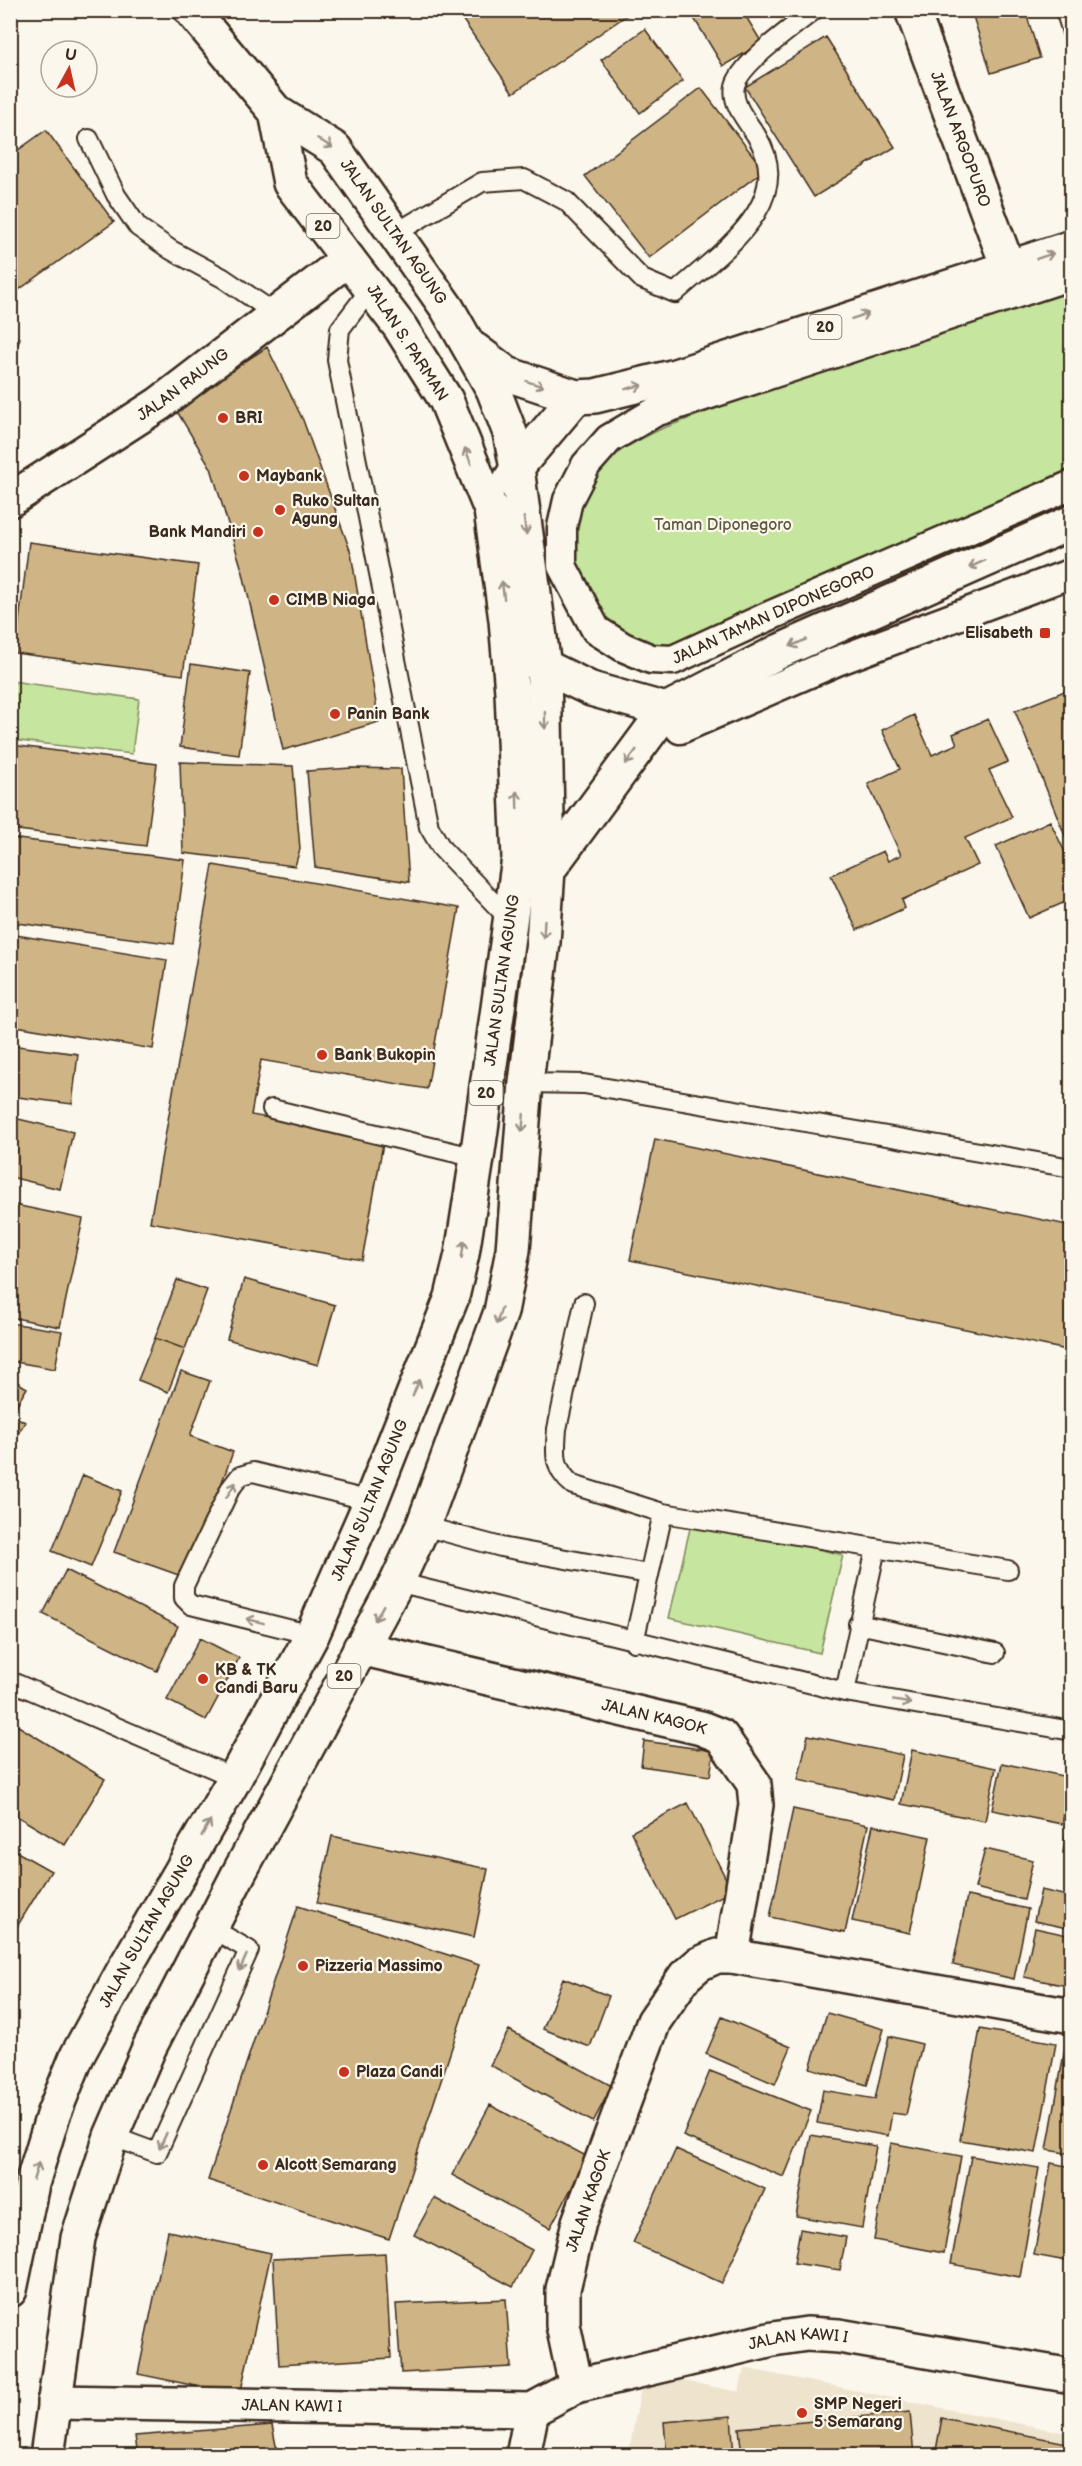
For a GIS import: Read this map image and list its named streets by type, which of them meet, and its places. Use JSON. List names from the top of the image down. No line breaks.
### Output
{"streets":{"main road":["JALAN ARGOPURO","20","JALAN SULTAN AGUNG","JALAN S. PARMAN","JALAN RAUNG","JALAN KAGOK","JALAN KAWI I"],"street":["JALAN TAMAN DIPONEGORO"]},"crossings":[["JALAN ARGOPURO","20"],["20","JALAN SULTAN AGUNG"],["20","JALAN S. PARMAN"],["JALAN SULTAN AGUNG","JALAN S. PARMAN"],["JALAN SULTAN AGUNG","JALAN KAGOK"],["JALAN SULTAN AGUNG","JALAN KAWI I"],["JALAN S. PARMAN","JALAN RAUNG"],["JALAN KAGOK","JALAN KAWI I"]],"one_way":["JALAN S. PARMAN"],"parks":["Taman Diponegoro"],"places":{"other":["BRI","Maybank","Ruko Sultan Agung","Bank Mandiri","CIMB Niaga","Panin Bank","Bank Bukopin","KB & TK Candi Baru","Pizzeria Massimo","Plaza Candi","Alcott Semarang","SMP Negeri 5 Semarang"],"transit":["Elisabeth"]},"north":"top"}
